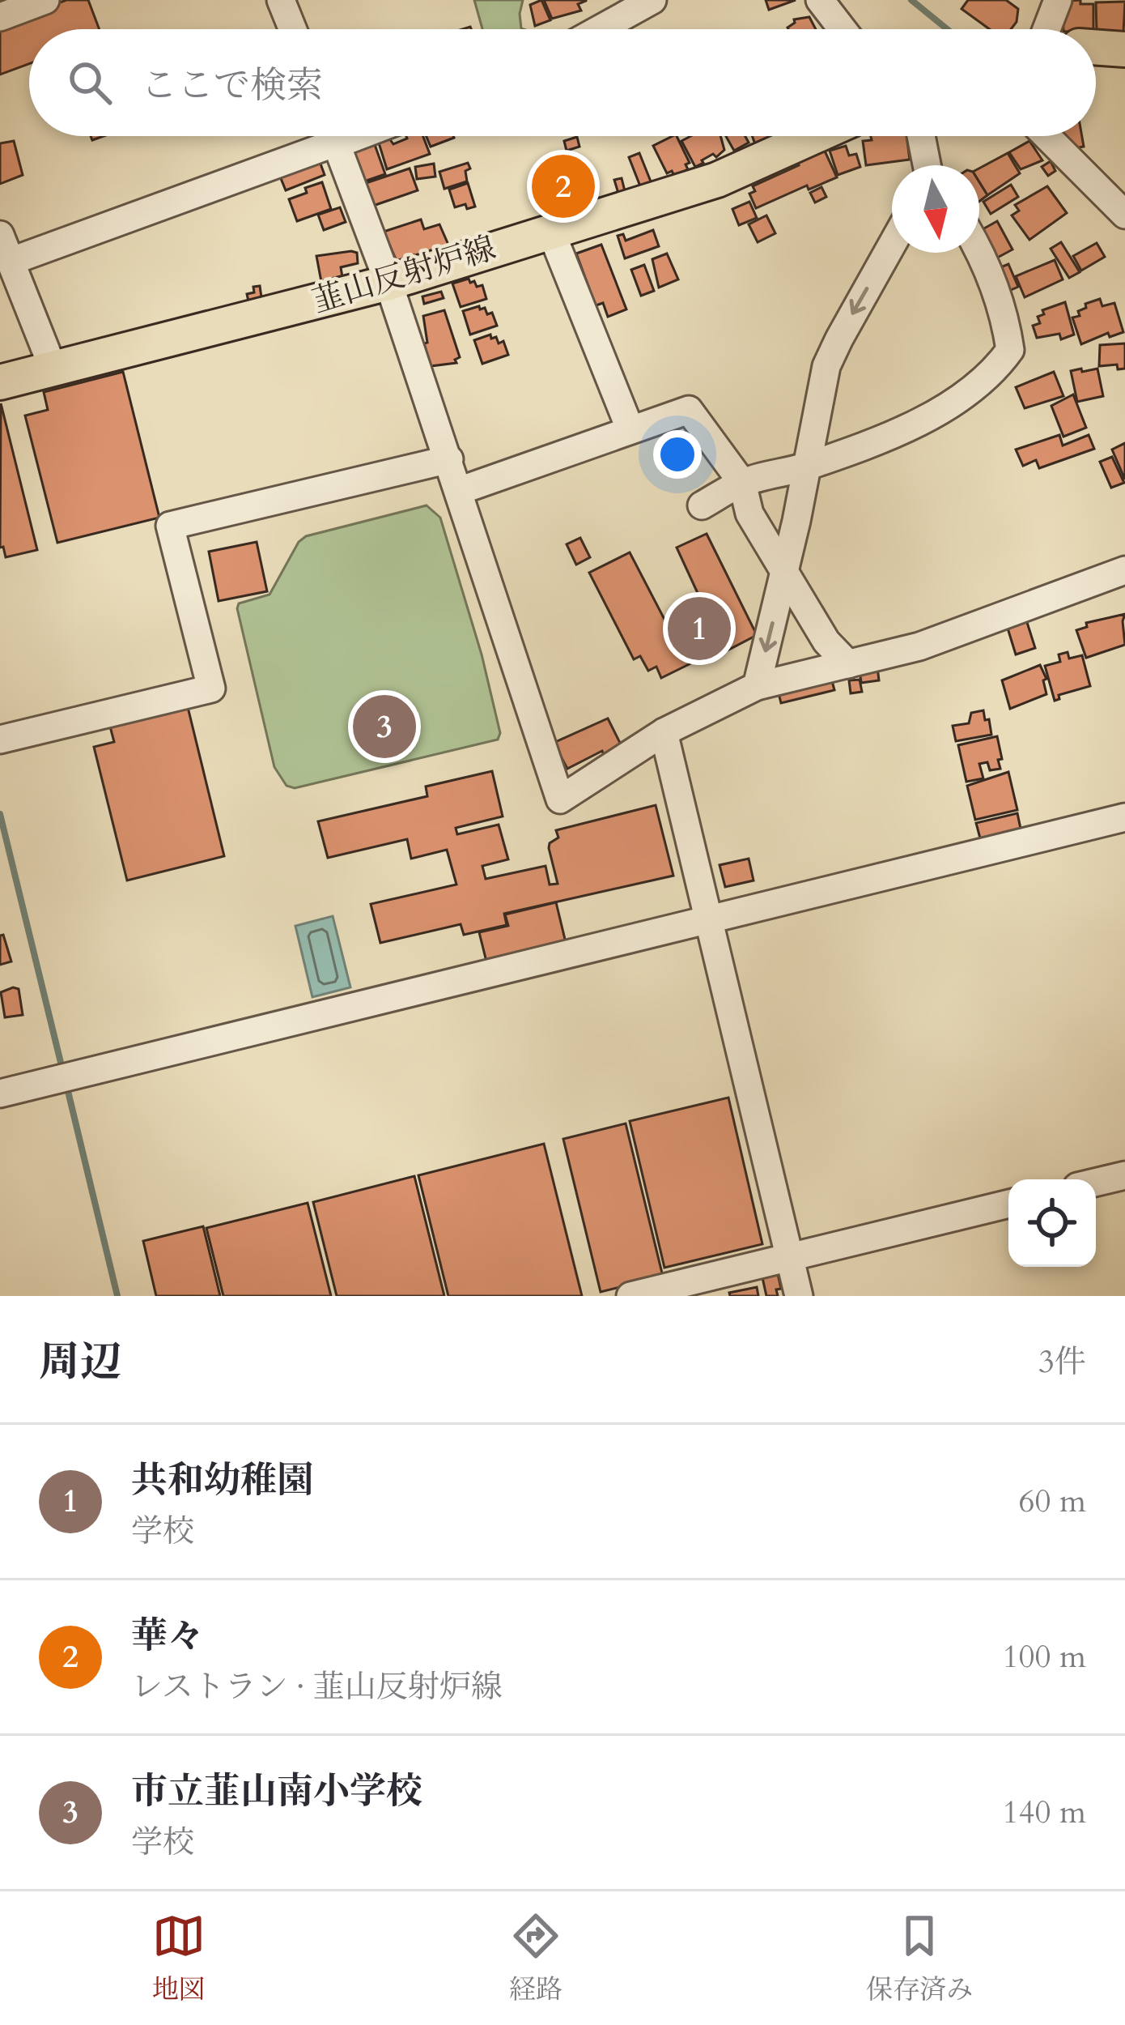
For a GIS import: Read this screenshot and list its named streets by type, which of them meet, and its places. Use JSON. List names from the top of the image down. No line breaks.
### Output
{"streets":{"main road":["韮山反射炉線"]},"north":"bottom","page":{"search":"ここで検索","pins":["2","1","3"],"heading":["周辺","3件"],"list":[{"mark":"1","name":"共和幼稚園","note":"学校","value":"60 m"},{"mark":"2","name":"華々","note":"レストラン · 韮山反射炉線","value":"100 m"},{"mark":"3","name":"市立韮山南小学校","note":"学校","value":"140 m"}],"nav":["地図","経路","保存済み"]}}
